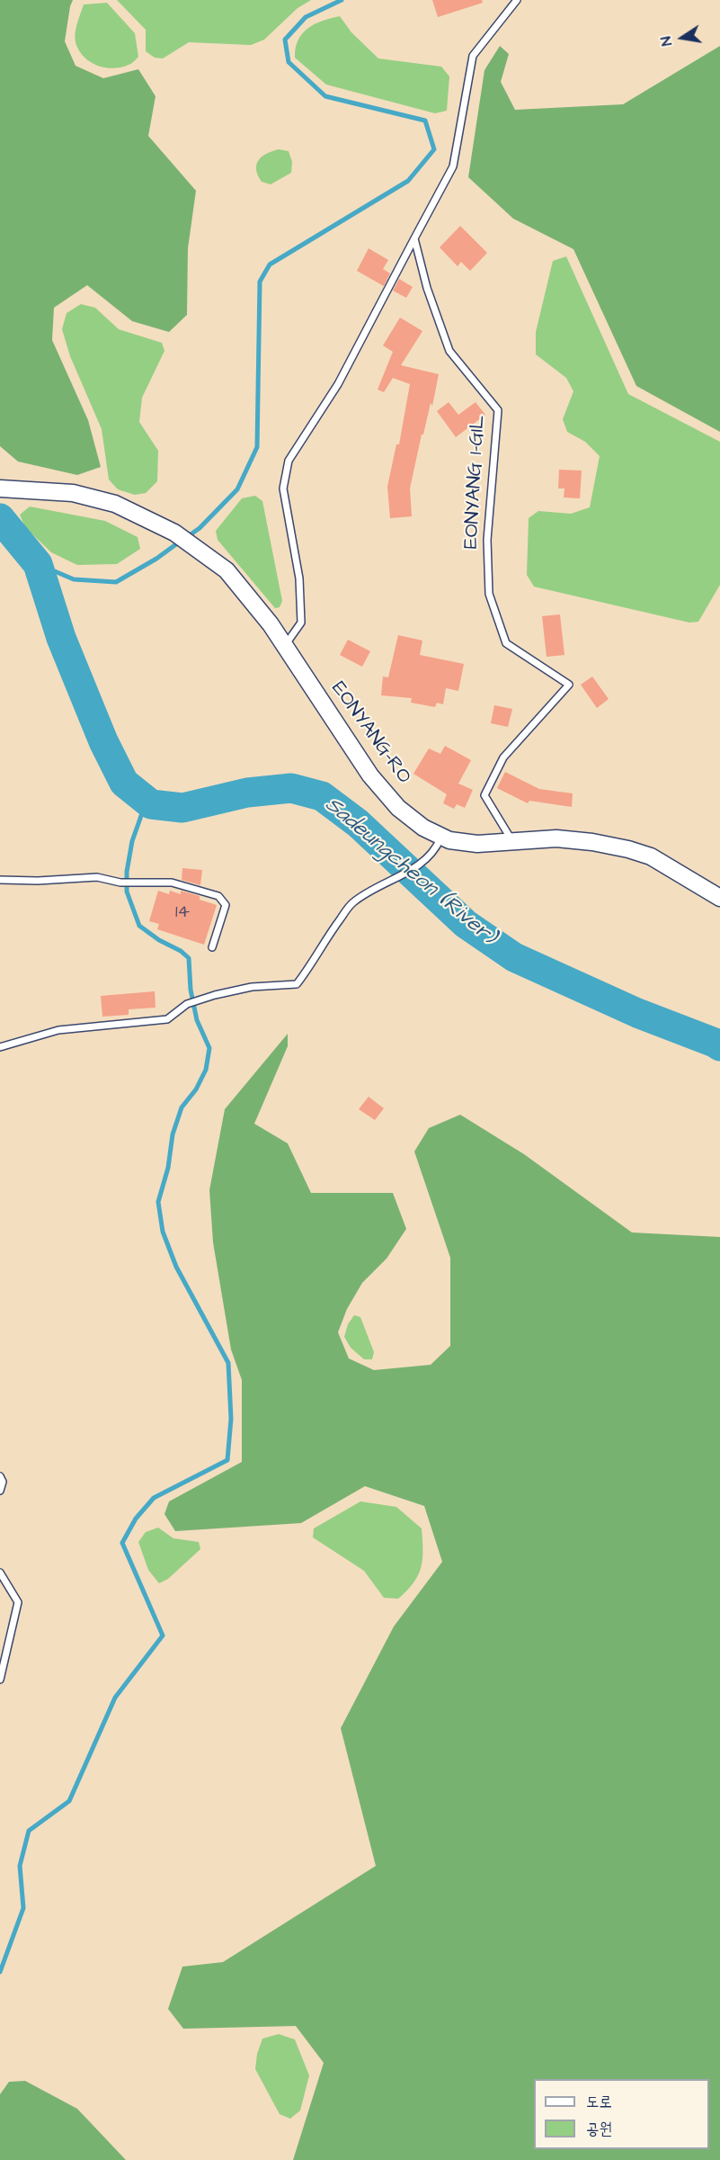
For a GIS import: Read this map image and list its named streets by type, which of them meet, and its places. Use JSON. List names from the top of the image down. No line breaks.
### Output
{"streets":{"street":["EONYANG-RO"],"lane":["EONYANG 1-GIL"]},"crossings":[["EONYANG 1-GIL","EONYANG-RO"]],"water":["Sadeungcheon (River)"],"house_numbers":["14"],"legend":["도로","공원"],"north":"left"}
